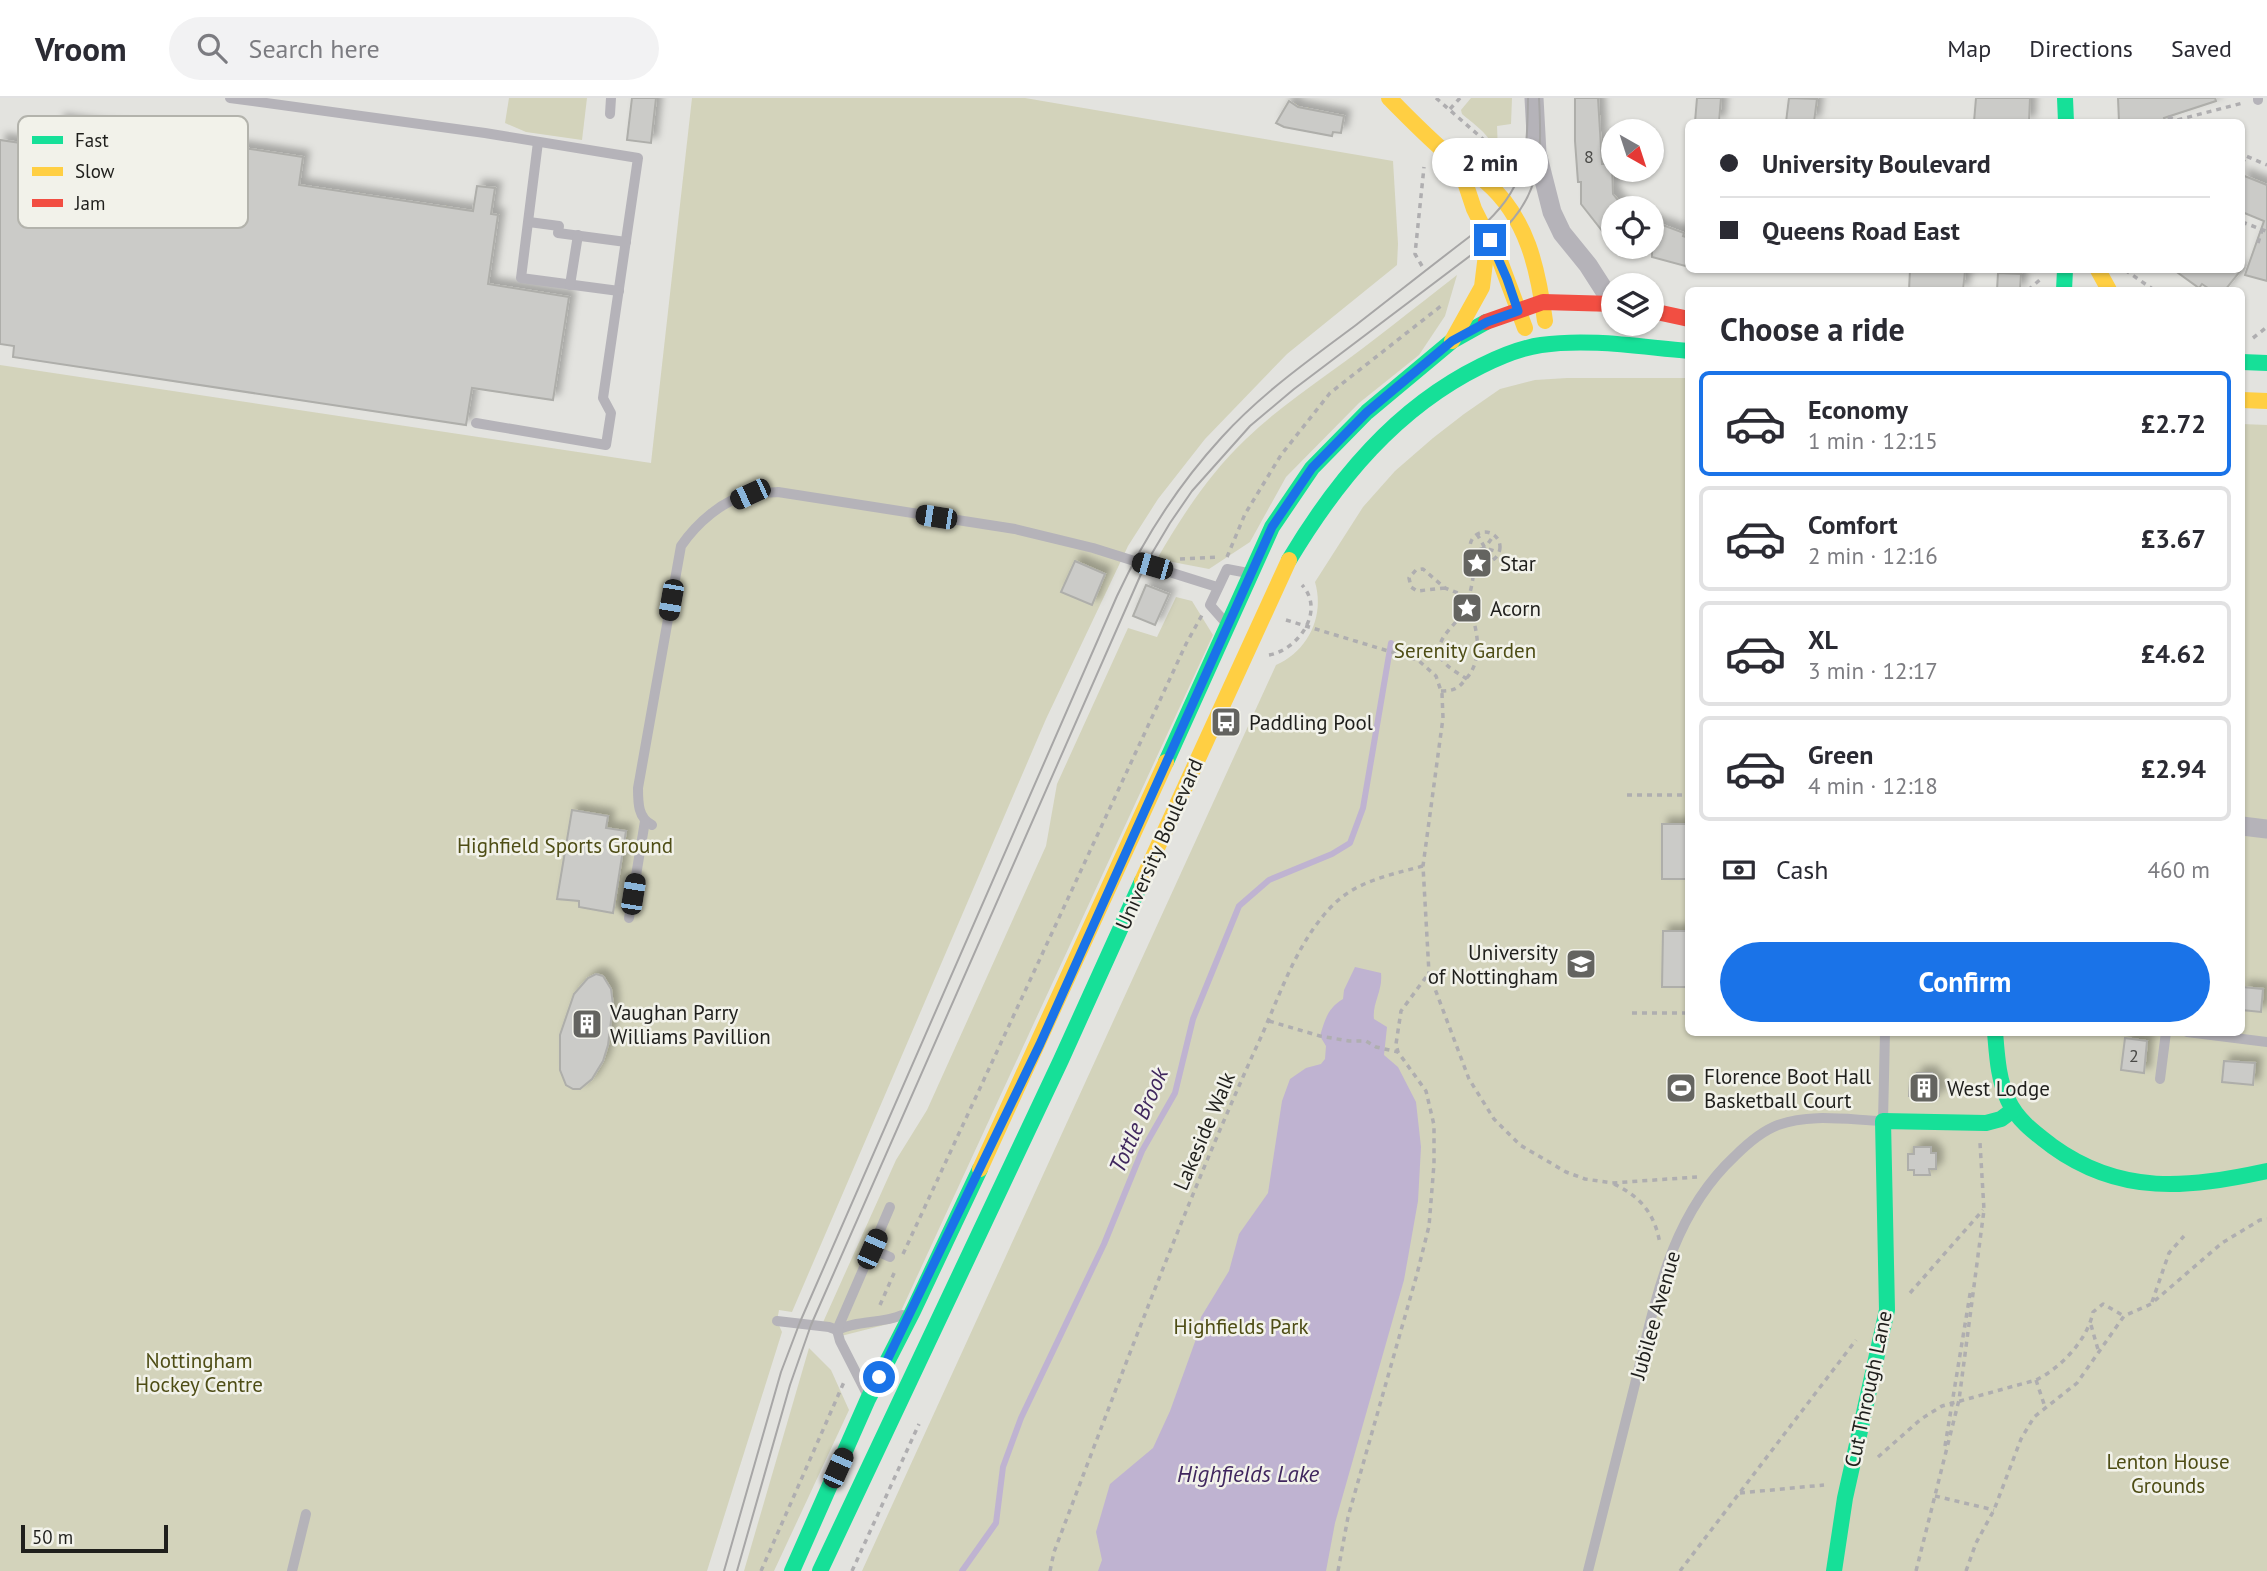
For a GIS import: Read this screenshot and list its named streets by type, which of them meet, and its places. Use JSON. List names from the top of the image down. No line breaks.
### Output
{"streets":{"main road":["University Boulevard","Jubilee Avenue","Cut Through Lane"],"path":["Lakeside Walk"]},"crossings":[["Jubilee Avenue","Cut Through Lane"]],"water":["Tottle Brook","Highfields Lake"],"parks":["Serenity Garden","Highfield Sports Ground","Highfields Park","Nottingham Hockey Centre","Lenton House Grounds"],"places":{"place":["Star","Acorn"],"bus stop":["Paddling Pool"],"school or university":["University of Nottingham"],"building":["Vaughan Parry Williams Pavillion","West Lodge"],"sports":["Florence Boot Hall Basketball Court"]},"house_numbers":["8","2"],"legend":["Fast","Slow","Jam"],"scale_bar":"50 m","north":"bottom right","page":{"header":"Vroom","search":"Search here","nav":["Map","Directions","Saved"],"banner":["University Boulevard","Queens Road East"],"bubble":"2 min","heading":"Choose a ride","list":[{"name":"Economy","note":"1 min · 12:15","value":"£2.72"},{"name":"Comfort","note":"2 min · 12:16","value":"£3.67"},{"name":"XL","note":"3 min · 12:17","value":"£4.62"},{"name":"Green","note":"4 min · 12:18","value":"£2.94"}],"pay":["Cash","460 m"],"buttons":"Confirm","scale":"50 m"}}
